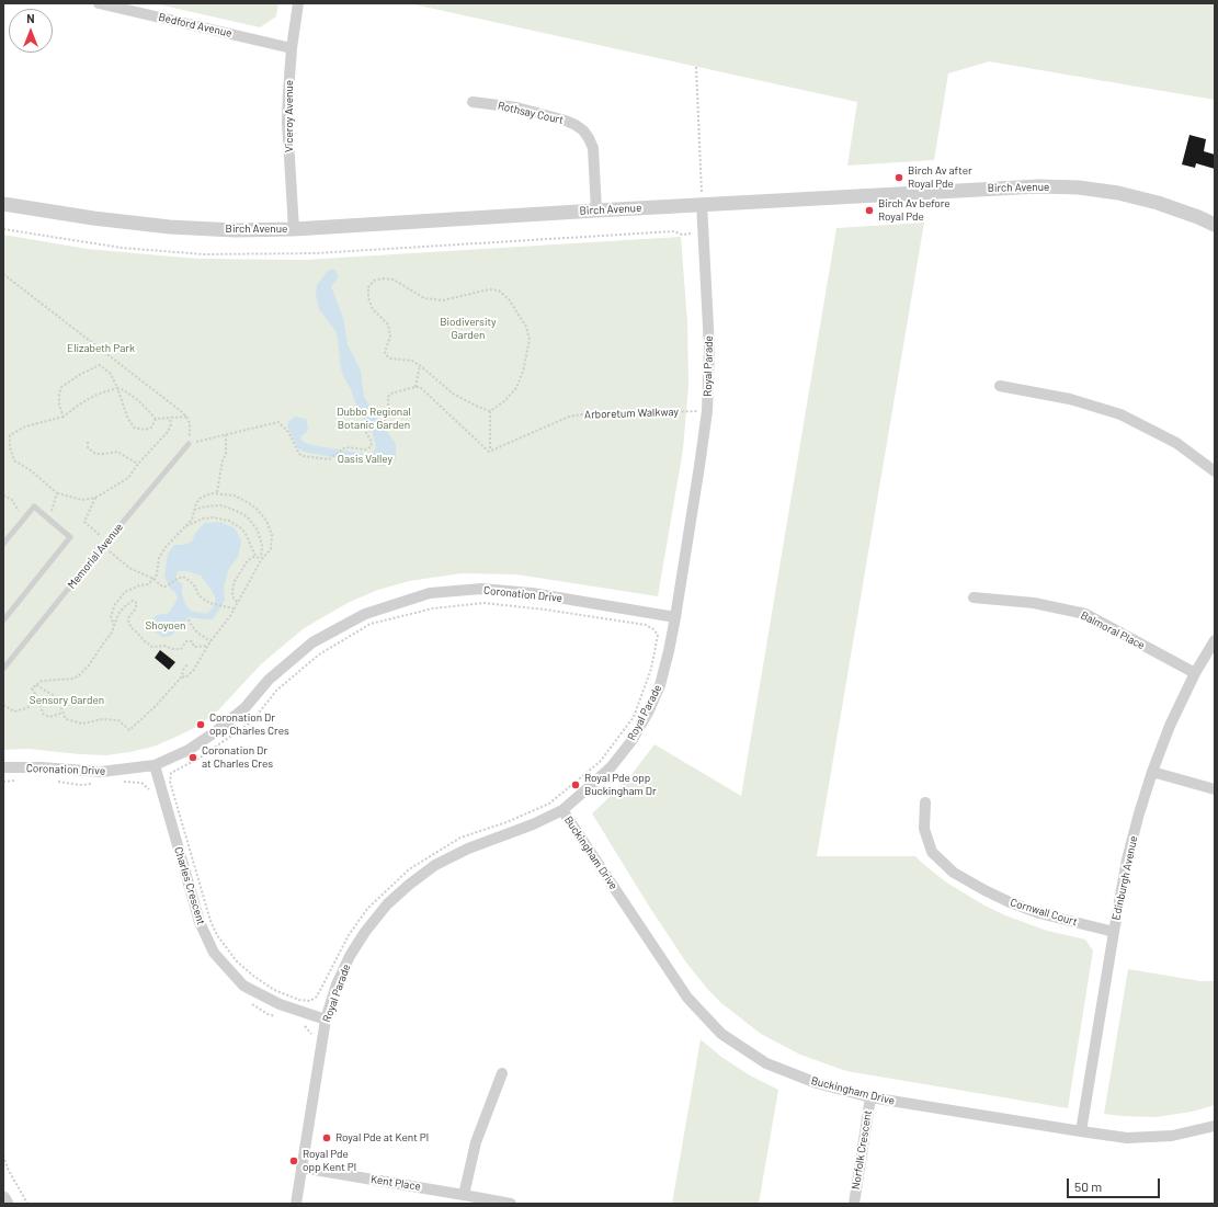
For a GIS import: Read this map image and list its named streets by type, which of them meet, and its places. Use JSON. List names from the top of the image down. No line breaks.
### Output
{"streets":{"street":["Bedford Avenue","Rothsay Court","Viceroy Avenue","Birch Avenue","Royal Parade","Coronation Drive","Balmoral Place","Buckingham Drive","Edinburgh Avenue","Charles Crescent","Cornwall Court","Norfolk Crescent","Kent Place"],"lane":["Memorial Avenue"],"path":["Arboretum Walkway"]},"crossings":[["Bedford Avenue","Viceroy Avenue"],["Rothsay Court","Birch Avenue"],["Viceroy Avenue","Birch Avenue"],["Birch Avenue","Royal Parade"],["Royal Parade","Arboretum Walkway"],["Royal Parade","Coronation Drive"],["Royal Parade","Buckingham Drive"],["Royal Parade","Charles Crescent"],["Royal Parade","Kent Place"],["Coronation Drive","Charles Crescent"],["Balmoral Place","Edinburgh Avenue"],["Buckingham Drive","Edinburgh Avenue"],["Buckingham Drive","Norfolk Crescent"],["Edinburgh Avenue","Cornwall Court"]],"parks":["Biodiversity Garden","Elizabeth Park","Dubbo Regional Botanic Garden","Oasis Valley","Shoyoen","Sensory Garden"],"places":["Birch Av after Royal Pde","Birch Av before Royal Pde","Coronation Dr opp Charles Cres","Coronation Dr at Charles Cres","Royal Pde opp Buckingham Dr","Royal Pde at Kent Pl","Royal Pde opp Kent Pl"],"scale_bar":"50 m","north":"top"}
